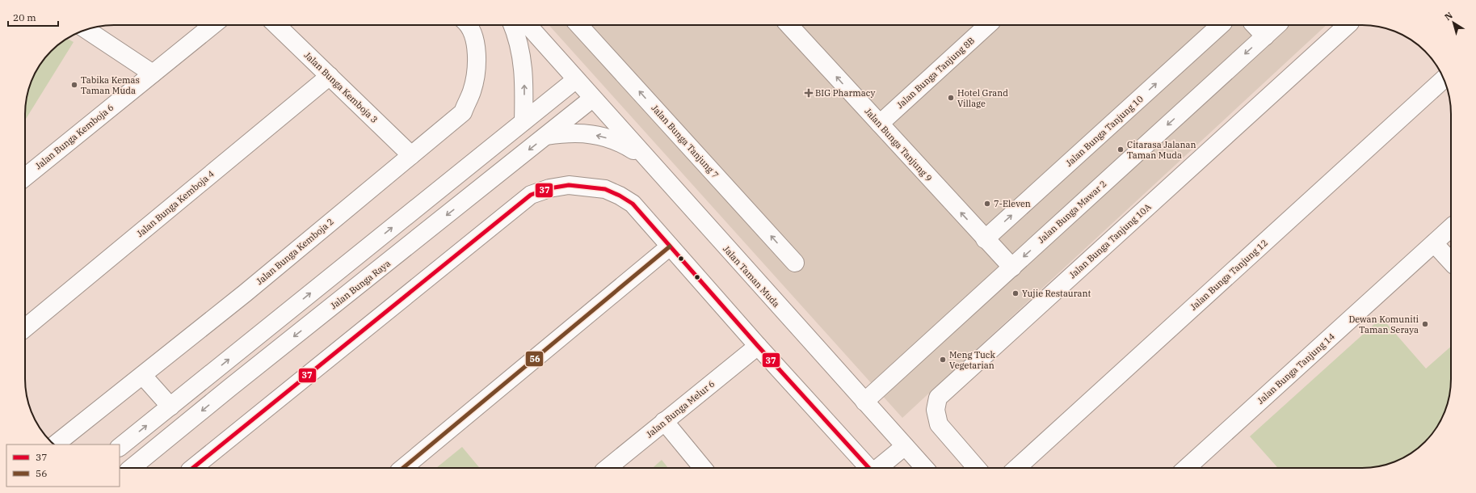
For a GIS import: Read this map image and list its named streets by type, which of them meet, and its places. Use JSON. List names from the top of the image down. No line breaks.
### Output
{"streets":{"street":["Jalan Bunga Tanjung 8B","Jalan Bunga Kemboja 3","Jalan Bunga Tanjung 10","Jalan Bunga Kemboja 6","Jalan Bunga Tanjung 7","Jalan Bunga Tanjung 9","Jalan Bunga Kemboja 4","Jalan Bunga Mawar 2","Jalan Bunga Tanjung 10A","Jalan Bunga Kemboja 2","Jalan Bunga Tanjung 12","Jalan Taman Muda","Jalan Bunga Raya","Jalan Bunga Tanjung 14","Jalan Bunga Melur 6"]},"crossings":[["Jalan Bunga Tanjung 8B","Jalan Bunga Tanjung 9"],["Jalan Bunga Kemboja 3","Jalan Bunga Kemboja 4"],["Jalan Bunga Kemboja 3","Jalan Bunga Kemboja 2"],["Jalan Bunga Tanjung 10","Jalan Bunga Tanjung 9"],["Jalan Bunga Tanjung 9","Jalan Bunga Mawar 2"],["Jalan Bunga Mawar 2","Jalan Taman Muda"],["Jalan Taman Muda","Jalan Bunga Raya"]],"one_way":["Jalan Bunga Tanjung 10","Jalan Bunga Tanjung 7","Jalan Bunga Tanjung 9","Jalan Bunga Mawar 2"],"places":{"other":["Tabika Kemas Taman Muda","Hotel Grand Village","Citarasa Jalanan Taman Muda","7-Eleven","Yujie Restaurant","Dewan Komuniti Taman Seraya","Meng Tuck Vegetarian"],"health":["BIG Pharmacy"]},"lines":["transit line 37","transit line 56"],"legend":["37","56"],"scale_bar":"20 m","north":"top left"}
